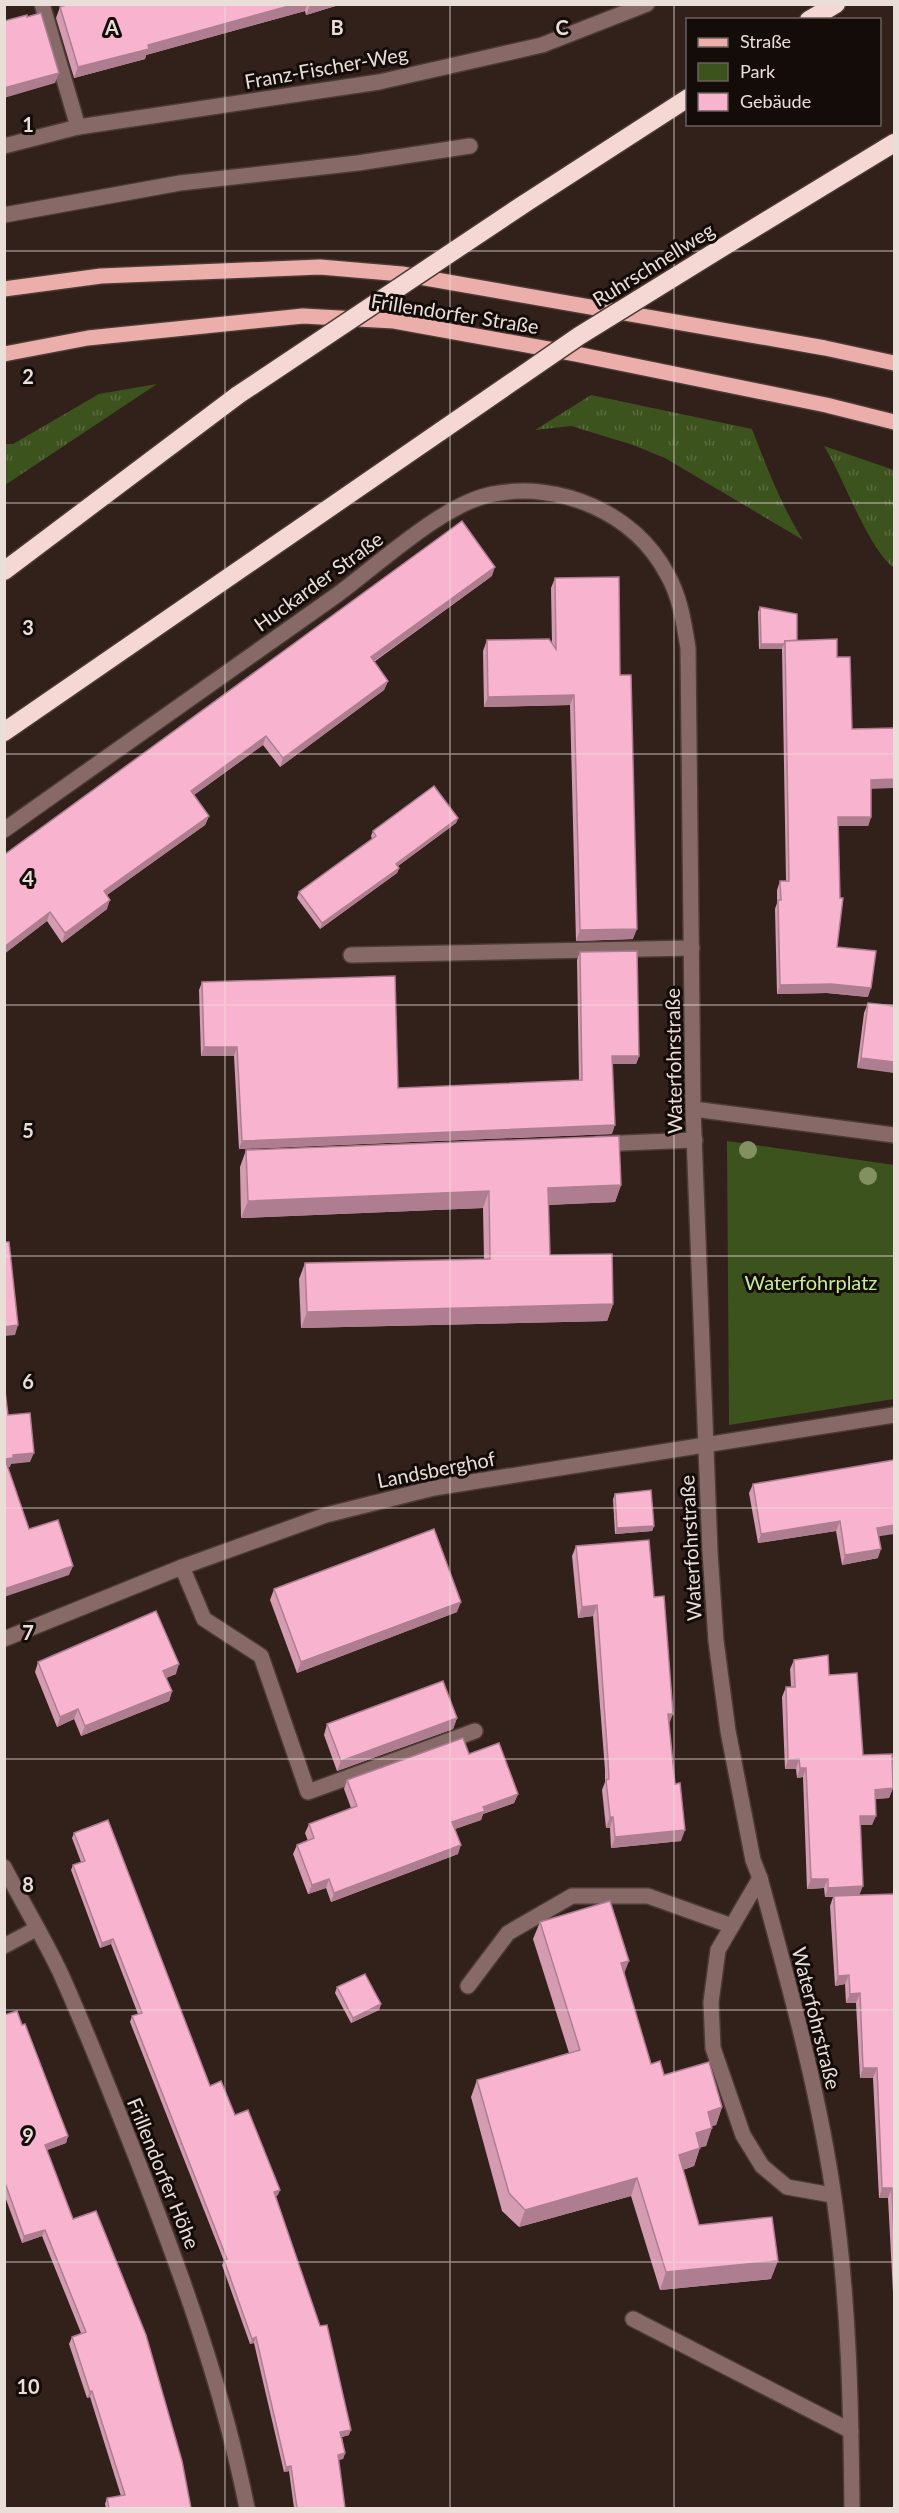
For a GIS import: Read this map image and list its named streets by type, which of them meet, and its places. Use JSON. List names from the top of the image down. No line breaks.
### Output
{"streets":{"highway":["Ruhrschnellweg"],"main road":["Frillendorfer Straße"],"street":["Franz-Fischer-Weg","Huckarder Straße","Waterfohrstraße","Landsberghof","Frillendorfer Höhe"]},"crossings":[["Huckarder Straße","Waterfohrstraße"],["Waterfohrstraße","Landsberghof"]],"parks":["Waterfohrplatz"],"legend":["Straße","Park","Gebäude"],"grid":{"columns":["A","B","C"],"rows":["1","2","3","4","5","6","7","8","9","10"]}}
